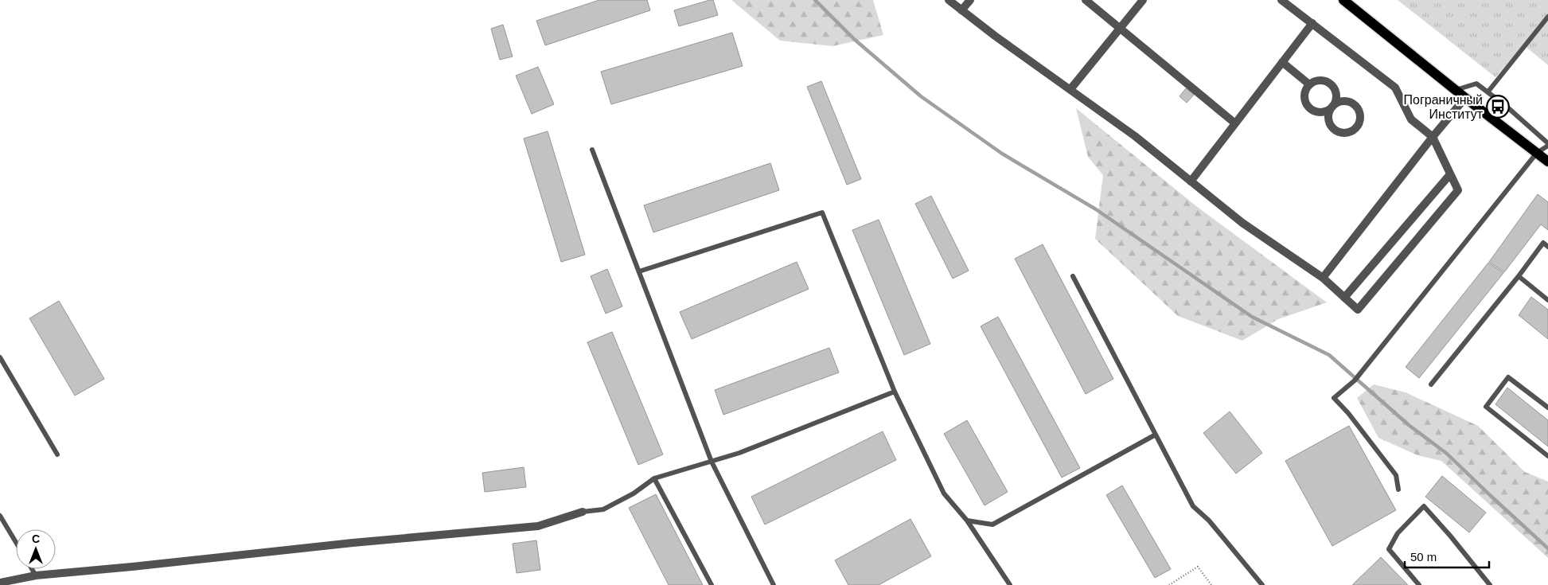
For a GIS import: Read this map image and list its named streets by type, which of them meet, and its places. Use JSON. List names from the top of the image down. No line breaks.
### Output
{"places":{"bus stop":["Пограничный Институт"]},"scale_bar":"50 m","north":"top"}
